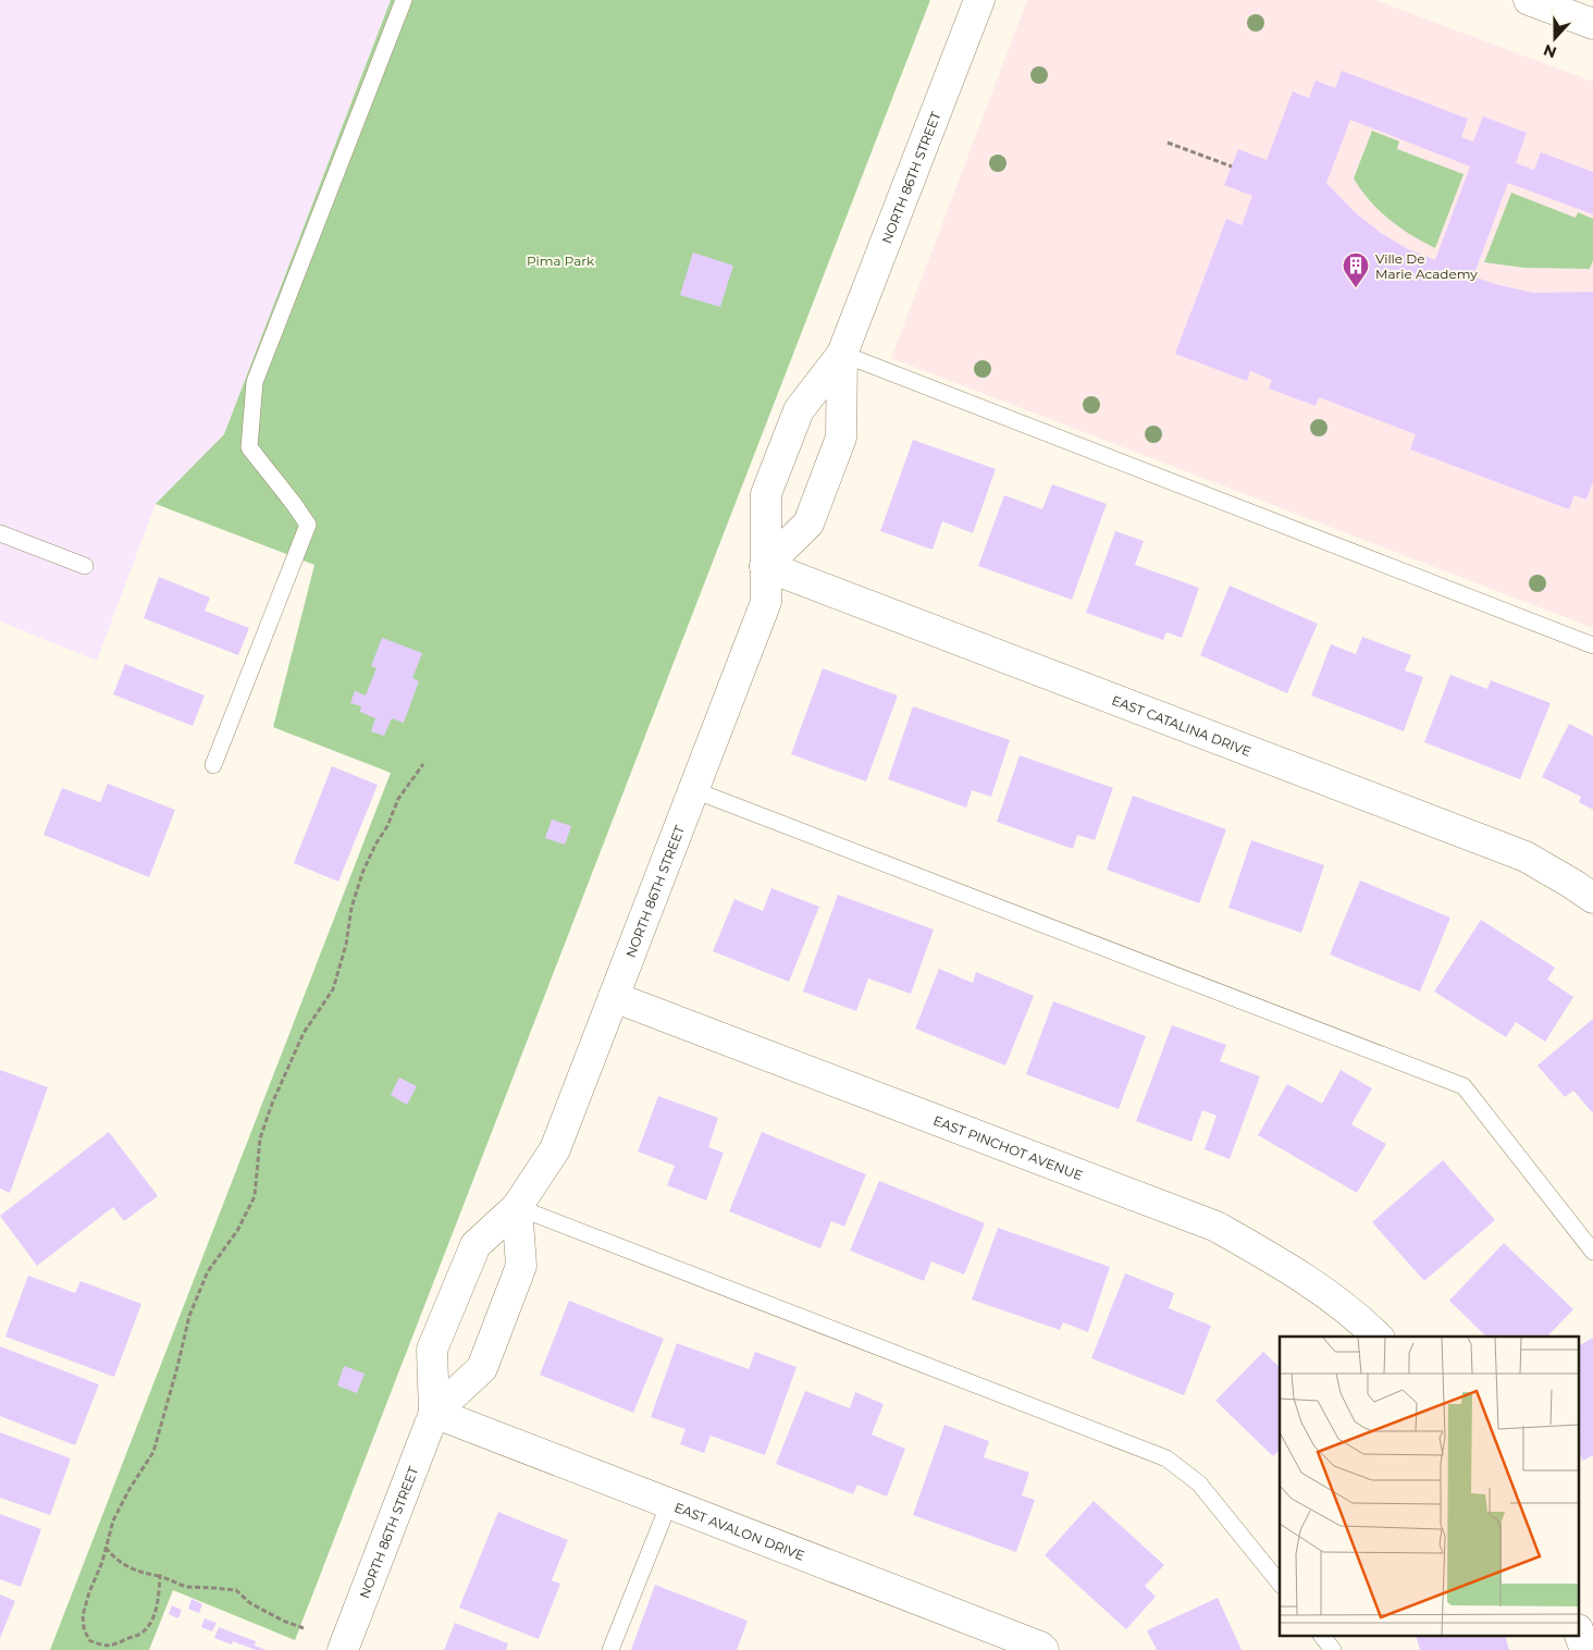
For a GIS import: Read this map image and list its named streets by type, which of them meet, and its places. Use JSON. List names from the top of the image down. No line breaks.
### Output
{"streets":{"street":["NORTH 86TH STREET","EAST CATALINA DRIVE","EAST PINCHOT AVENUE","EAST AVALON DRIVE"]},"crossings":[["NORTH 86TH STREET","EAST CATALINA DRIVE"],["NORTH 86TH STREET","EAST PINCHOT AVENUE"],["NORTH 86TH STREET","EAST AVALON DRIVE"]],"parks":["Pima Park"],"places":{"building":["Ville De Marie Academy"]},"north":"bottom"}
